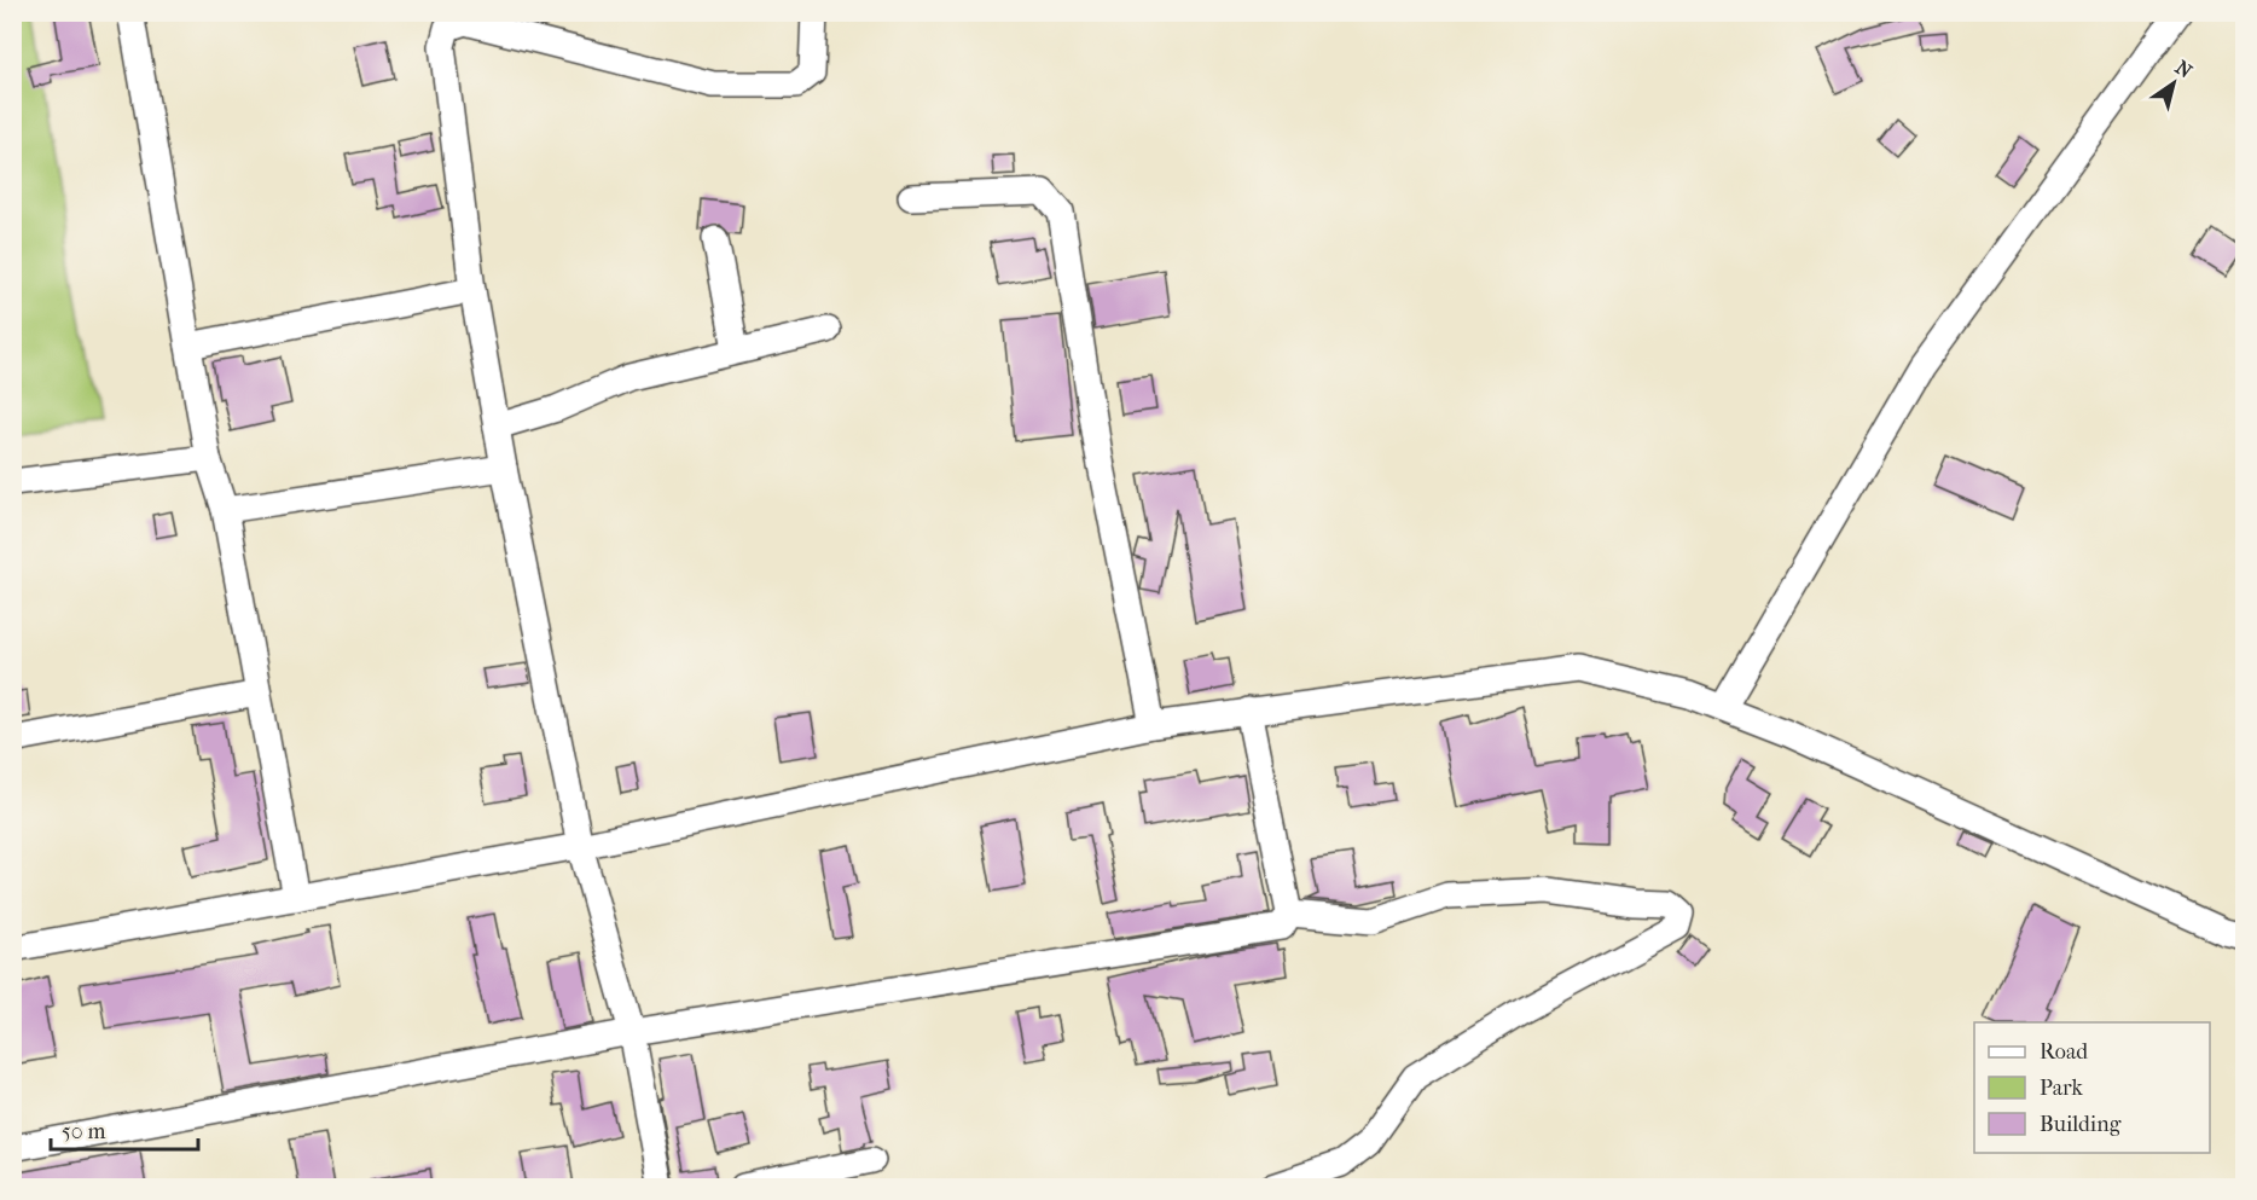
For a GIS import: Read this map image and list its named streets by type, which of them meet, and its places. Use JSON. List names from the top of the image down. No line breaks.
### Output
{"legend":["Road","Park","Building"],"scale_bar":"50 m","north":"top right"}
